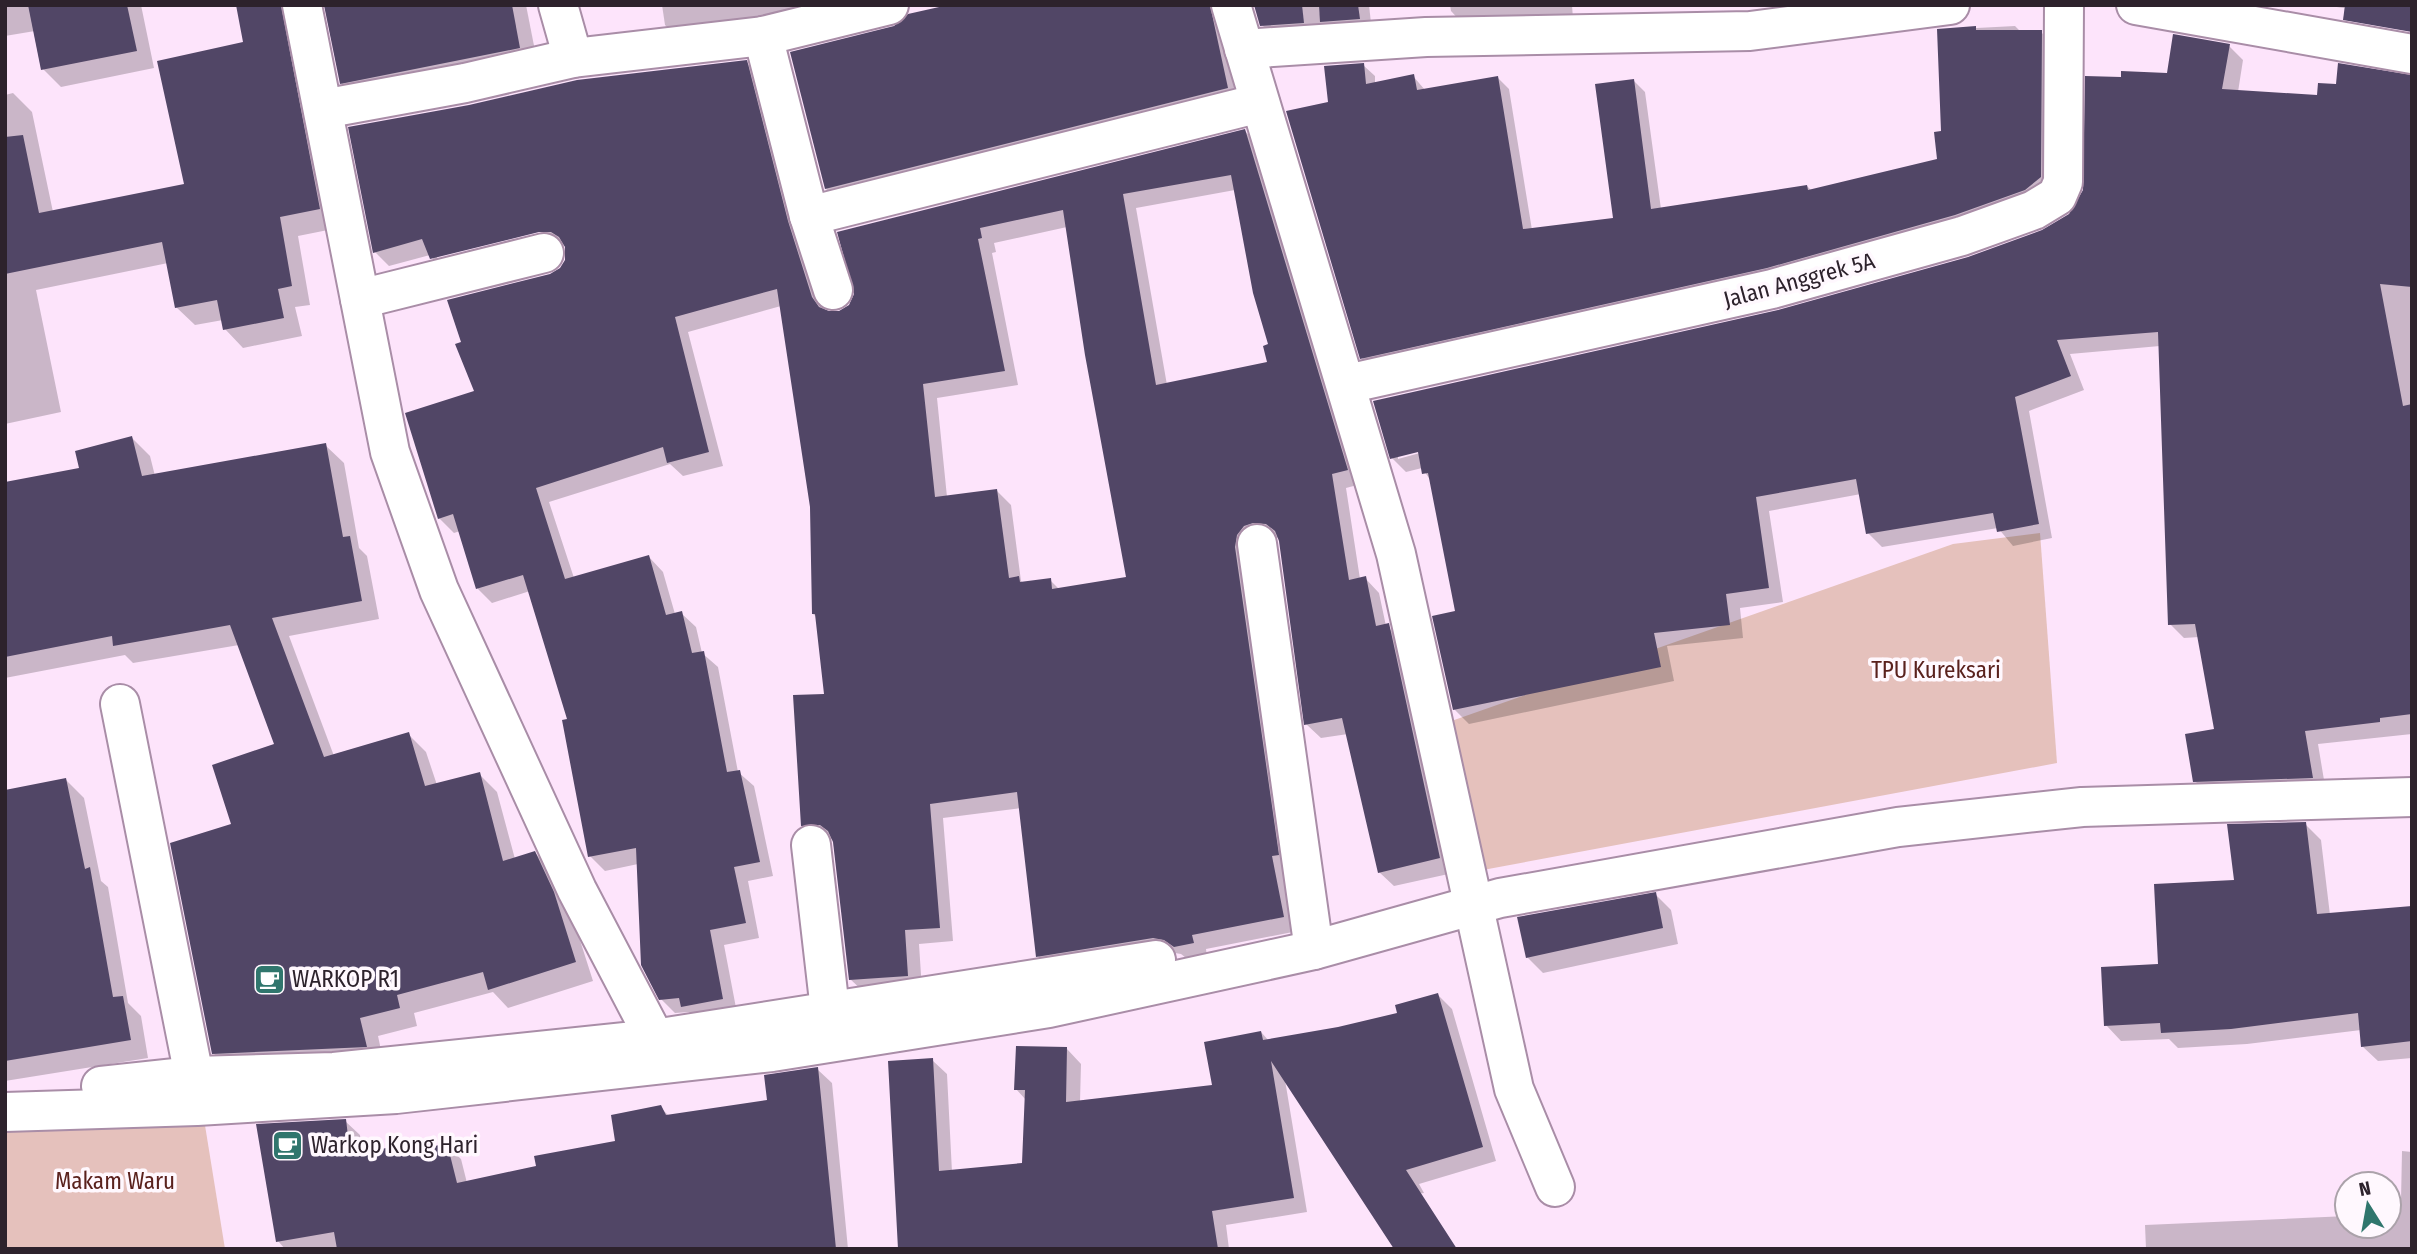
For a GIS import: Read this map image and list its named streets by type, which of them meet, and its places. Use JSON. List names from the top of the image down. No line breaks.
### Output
{"streets":{"street":["Jalan Anggrek 5A"]},"parks":["TPU Kureksari","Makam Waru"],"places":{"cafe":["WARKOP R1","Warkop Kong Hari"]},"north":"top"}
